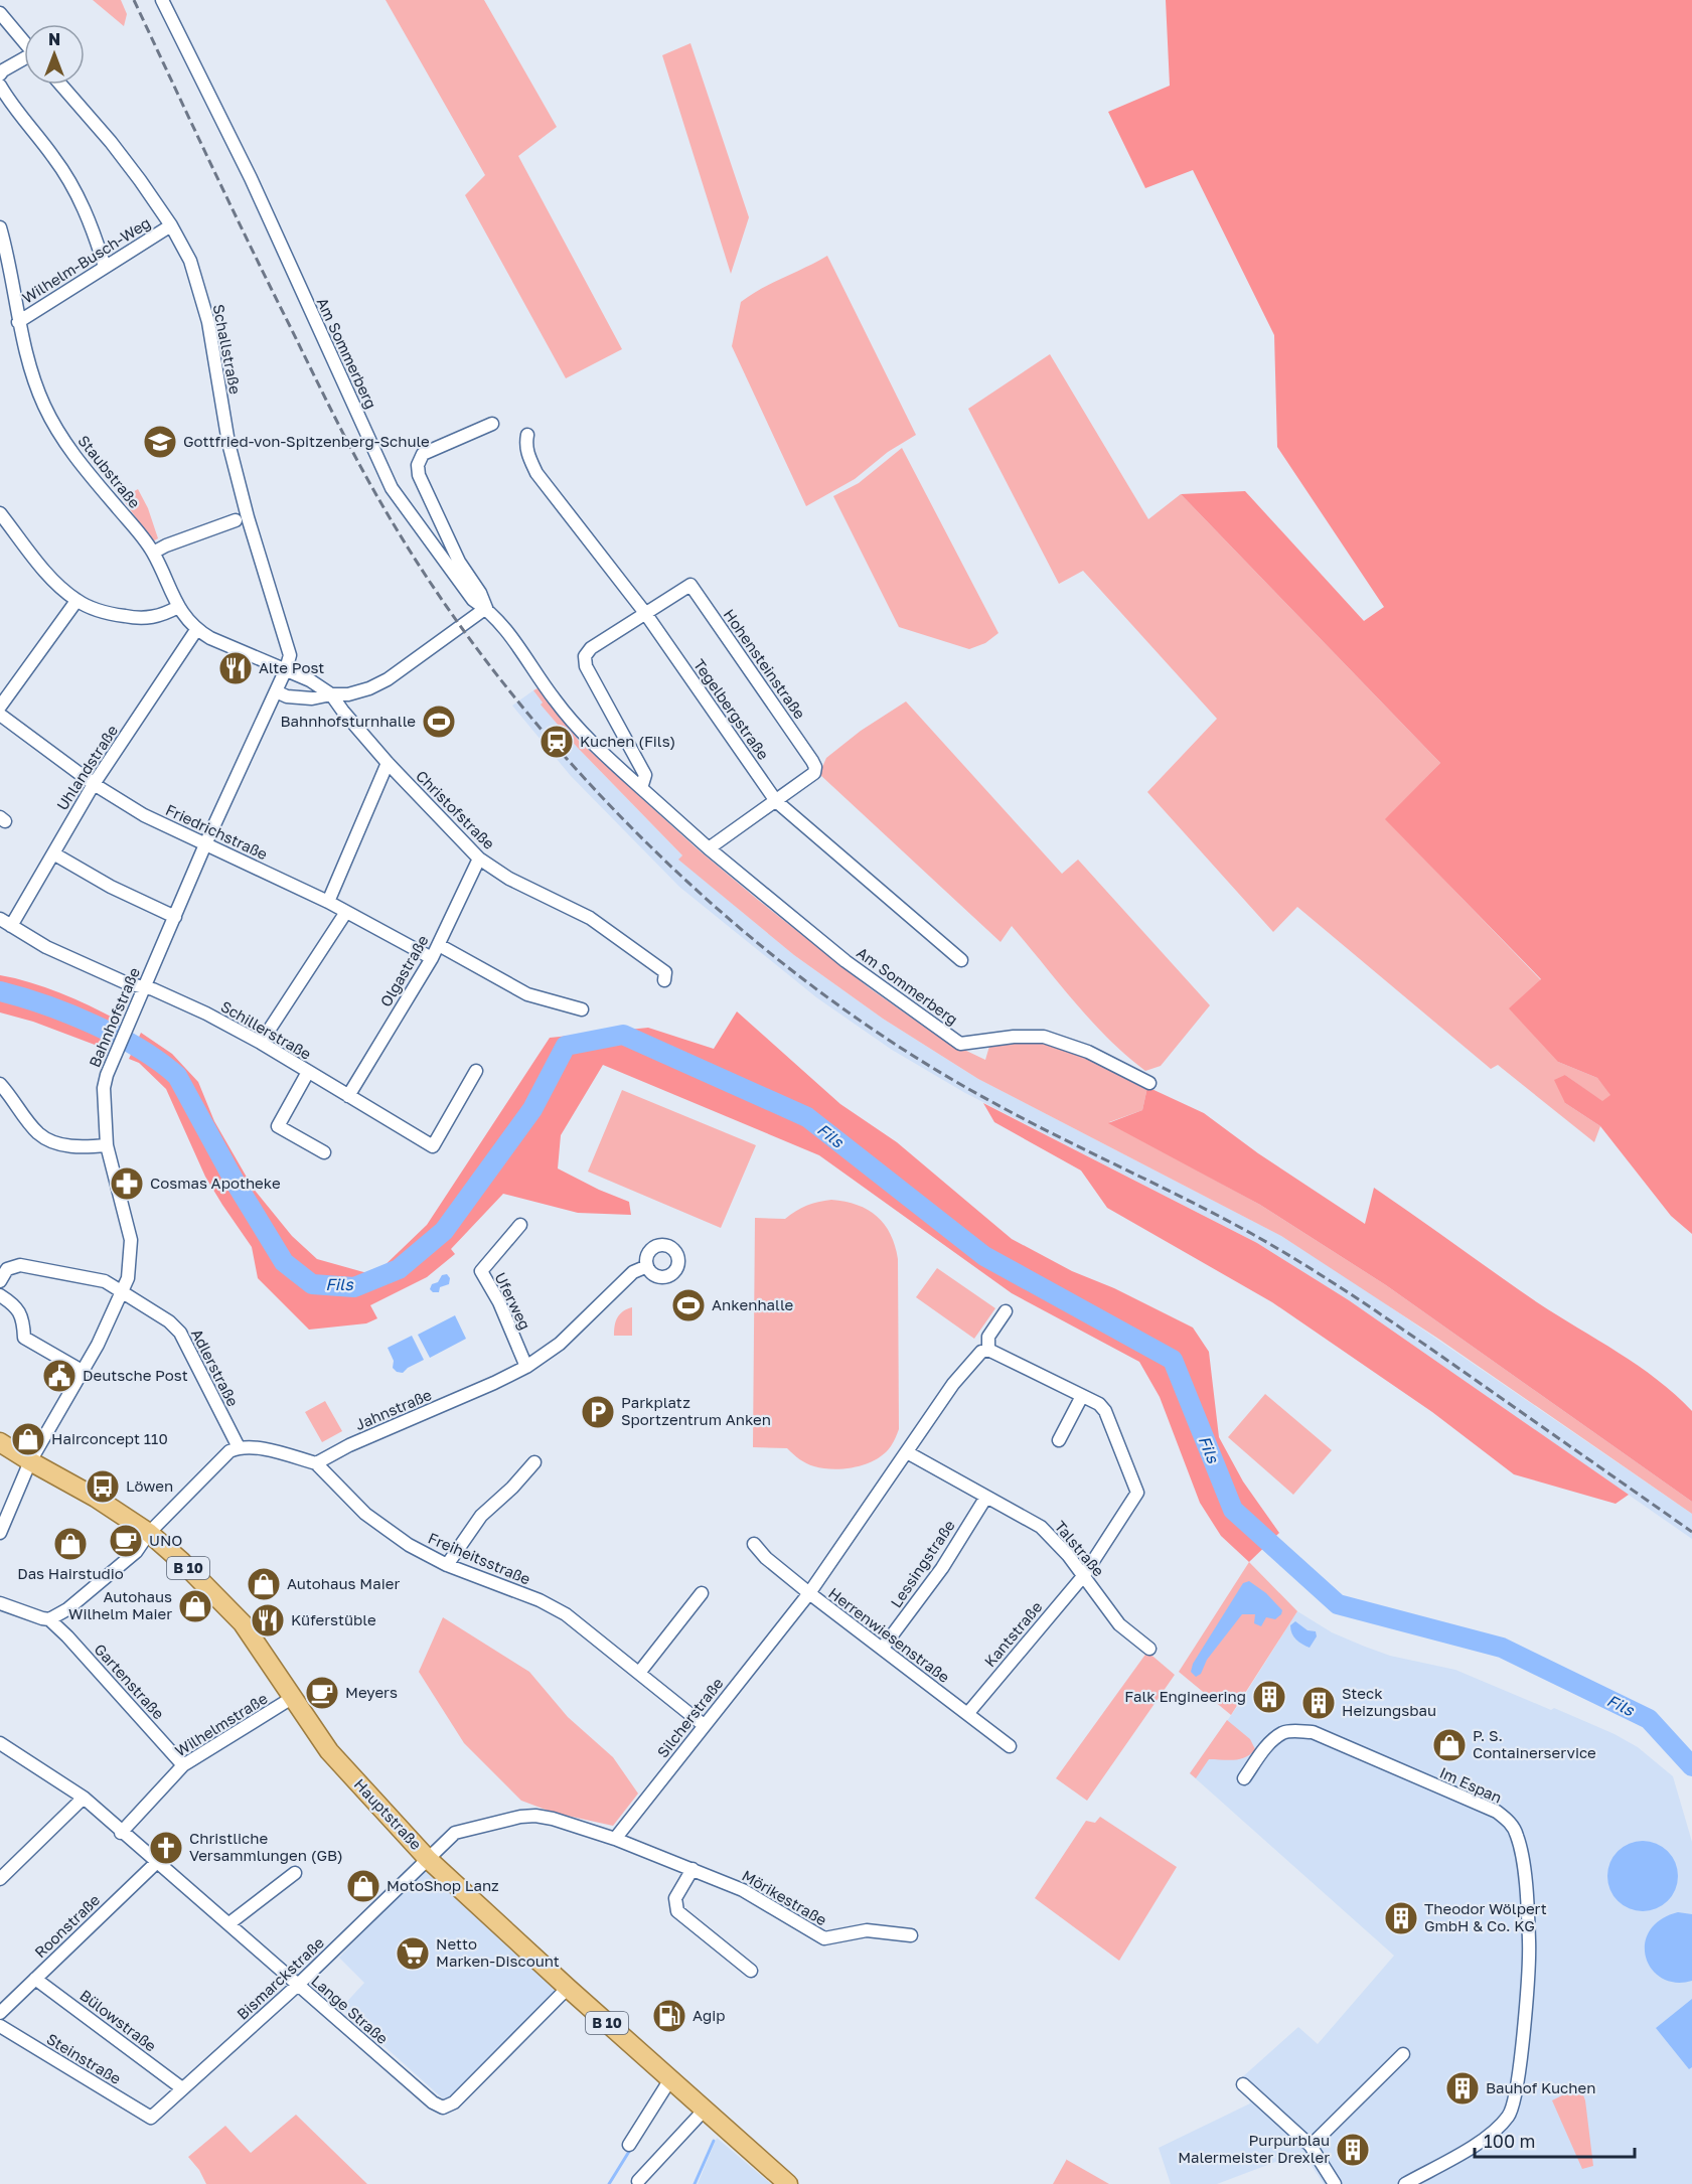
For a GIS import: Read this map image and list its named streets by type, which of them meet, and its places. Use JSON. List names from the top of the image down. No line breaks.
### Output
{"streets":{"main road":["B 10","Hauptstraße"],"street":["Wilhelm-Busch-Weg","Schallstraße","Am Sommerberg","Staubstraße","Hohensteinstraße","Tegelbergstraße","Uhlandstraße","Christofstraße","Friedrichstraße","Olgastraße","Bahnhofstraße","Schillerstraße","Uferweg","Adlerstraße","Jahnstraße","Talstraße","Freiheitsstraße","Lessingstraße","Kantstraße","Herrenwiesenstraße","Gartenstraße","Silcherstraße","Wilhelmstraße","Im Espan","Mörikestraße","Roonstraße","Bismarckstraße","Lange Straße","Bülowstraße","Steinstraße"]},"crossings":[["Wilhelm-Busch-Weg","Schallstraße"],["Wilhelm-Busch-Weg","Staubstraße"],["Schallstraße","Staubstraße"],["Schallstraße","Bahnhofstraße"],["Staubstraße","Uhlandstraße"],["Staubstraße","Bahnhofstraße"],["Hohensteinstraße","Tegelbergstraße"],["Uhlandstraße","Friedrichstraße"],["Uhlandstraße","Schillerstraße"],["Christofstraße","Olgastraße"],["Friedrichstraße","Olgastraße"],["Friedrichstraße","Bahnhofstraße"],["Olgastraße","Schillerstraße"],["Bahnhofstraße","Schillerstraße"],["Bahnhofstraße","Adlerstraße"],["Bahnhofstraße","Hauptstraße"],["Uferweg","Jahnstraße"],["Jahnstraße","Freiheitsstraße"],["Talstraße","Lessingstraße"],["Talstraße","Kantstraße"],["Talstraße","Silcherstraße"],["Freiheitsstraße","Silcherstraße"],["Lessingstraße","Herrenwiesenstraße"],["Kantstraße","Herrenwiesenstraße"],["Herrenwiesenstraße","Silcherstraße"],["Gartenstraße","Wilhelmstraße"],["Silcherstraße","Mörikestraße"],["Wilhelmstraße","Hauptstraße"],["Wilhelmstraße","Lange Straße"],["Hauptstraße","Bismarckstraße"],["Hauptstraße","Lange Straße"],["Roonstraße","Lange Straße"],["Roonstraße","Bülowstraße"],["Bismarckstraße","Lange Straße"],["Bismarckstraße","Bülowstraße"],["Bismarckstraße","Steinstraße"]],"water":["Fils"],"places":{"school or university":["Gottfried-von-Spitzenberg-Schule"],"restaurant":["Alte Post","Küferstüble"],"sports":["Bahnhofsturnhalle","Ankenhalle"],"station":["Kuchen (Fils)"],"pharmacy":["Cosmas Apotheke"],"public building":["Deutsche Post"],"parking":["Parkplatz Sportzentrum Anken"],"shop":["Hairconcept 110","Das Hairstudio","Autohaus Maier","Autohaus Wilhelm Maier","P. S. Containerservice","MotoShop Lanz"],"bus stop":["Löwen"],"cafe":["UNO","Meyers"],"building":["Falk Engineering","Steck Heizungsbau","Theodor Wölpert GmbH & Co. KG","Bauhof Kuchen","Purpurblau Malermeister Drexler"],"church":["Christliche Versammlungen (GB)"],"supermarket":["Netto Marken-Discount"],"fuel station":["Agip"]},"scale_bar":"100 m","north":"top"}
